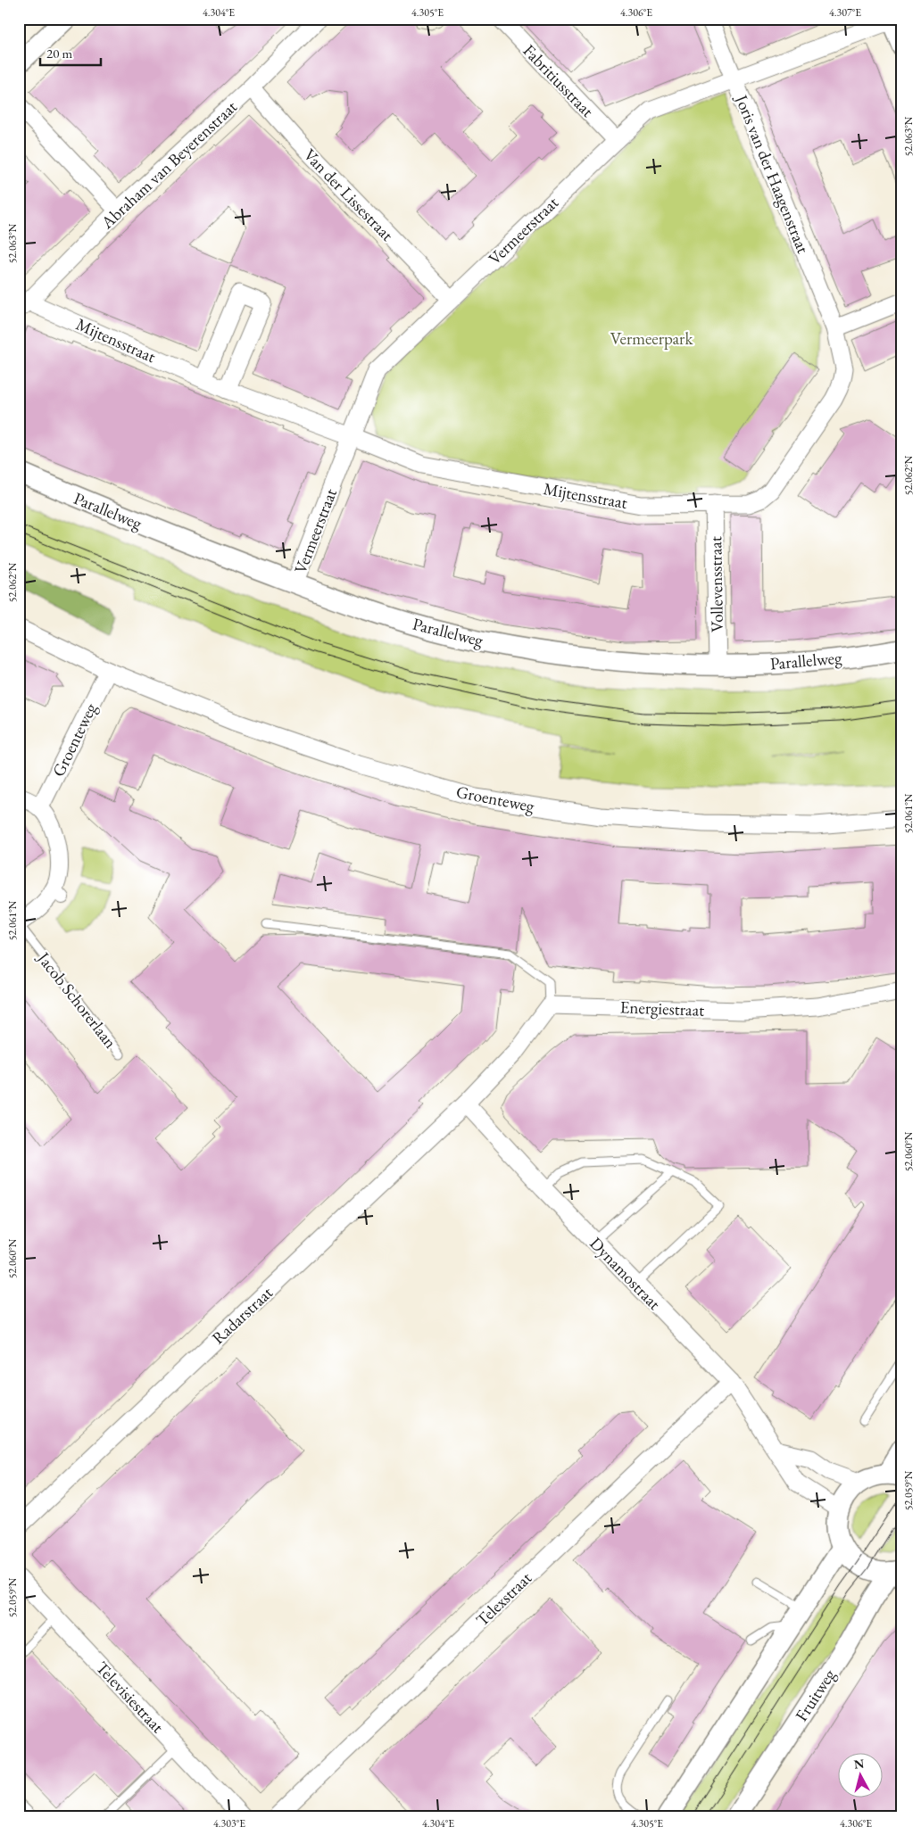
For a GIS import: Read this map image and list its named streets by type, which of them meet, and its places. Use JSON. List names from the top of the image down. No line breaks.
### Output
{"streets":{"street":["Fabritiusstraat","Abraham van Beyerenstraat","Joris van der Haagenstraat","Van der Lissestraat","Vermeerstraat","Mijtensstraat","Parallelweg","Vollevensstraat","Groenteweg","Jacob Schorerlaan","Energiestraat","Dynamostraat","Radarstraat","Telexstraat","Fruitweg","Televisiestraat"]},"crossings":[["Fabritiusstraat","Vermeerstraat"],["Abraham van Beyerenstraat","Van der Lissestraat"],["Abraham van Beyerenstraat","Mijtensstraat"],["Joris van der Haagenstraat","Vermeerstraat"],["Joris van der Haagenstraat","Mijtensstraat"],["Van der Lissestraat","Vermeerstraat"],["Vermeerstraat","Mijtensstraat"],["Vermeerstraat","Parallelweg"],["Mijtensstraat","Vollevensstraat"],["Parallelweg","Vollevensstraat"],["Groenteweg","Jacob Schorerlaan"],["Dynamostraat","Radarstraat"],["Dynamostraat","Telexstraat"]],"parks":["Vermeerpark"],"scale_bar":"20 m","north":"top","coordinates":["4.304°E","4.305°E","4.306°E","4.307°E","52.063°N","52.062°N","52.061°N","52.060°N","52.059°N","4.303°E"]}
